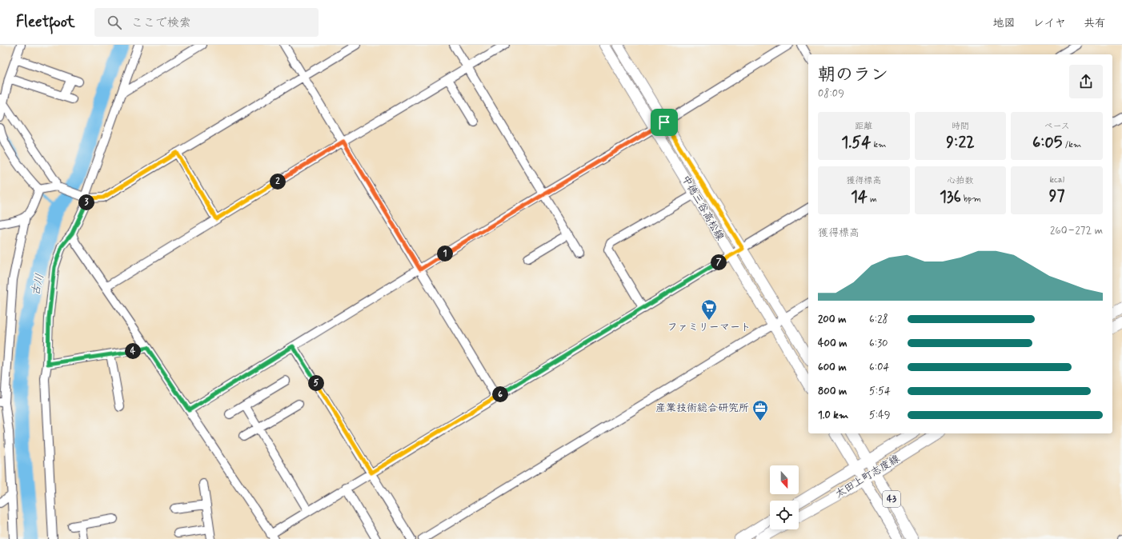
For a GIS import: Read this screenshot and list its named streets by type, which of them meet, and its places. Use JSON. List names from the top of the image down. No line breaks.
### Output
{"streets":{"main road":["中徳三谷高松線","太田上町志度線","43"]},"crossings":[["太田上町志度線","43"]],"water":["古川"],"places":{"supermarket":["ファミリーマート"],"office":["産業技術総合研究所"]},"north":"bottom","page":{"header":"Fleetfoot","search":"ここで検索","nav":["地図","レイヤ","共有"],"heading":["朝のラン","08:09"],"stats":[["距離","1.54 km"],["時間","9:22"],["ペース","6:05 /km"],["獲得標高","14 m"],["心拍数","136 bpm"],["kcal","97"]],"pins":["2","3","1","7","4","5","6"],"chart":["獲得標高","260–272 m"],"list":[{"name":"200 m","note":"6:28"},{"name":"400 m","note":"6:30"},{"name":"600 m","note":"6:04"},{"name":"800 m","note":"5:54"},{"name":"1.0 km","note":"5:49"}]}}
